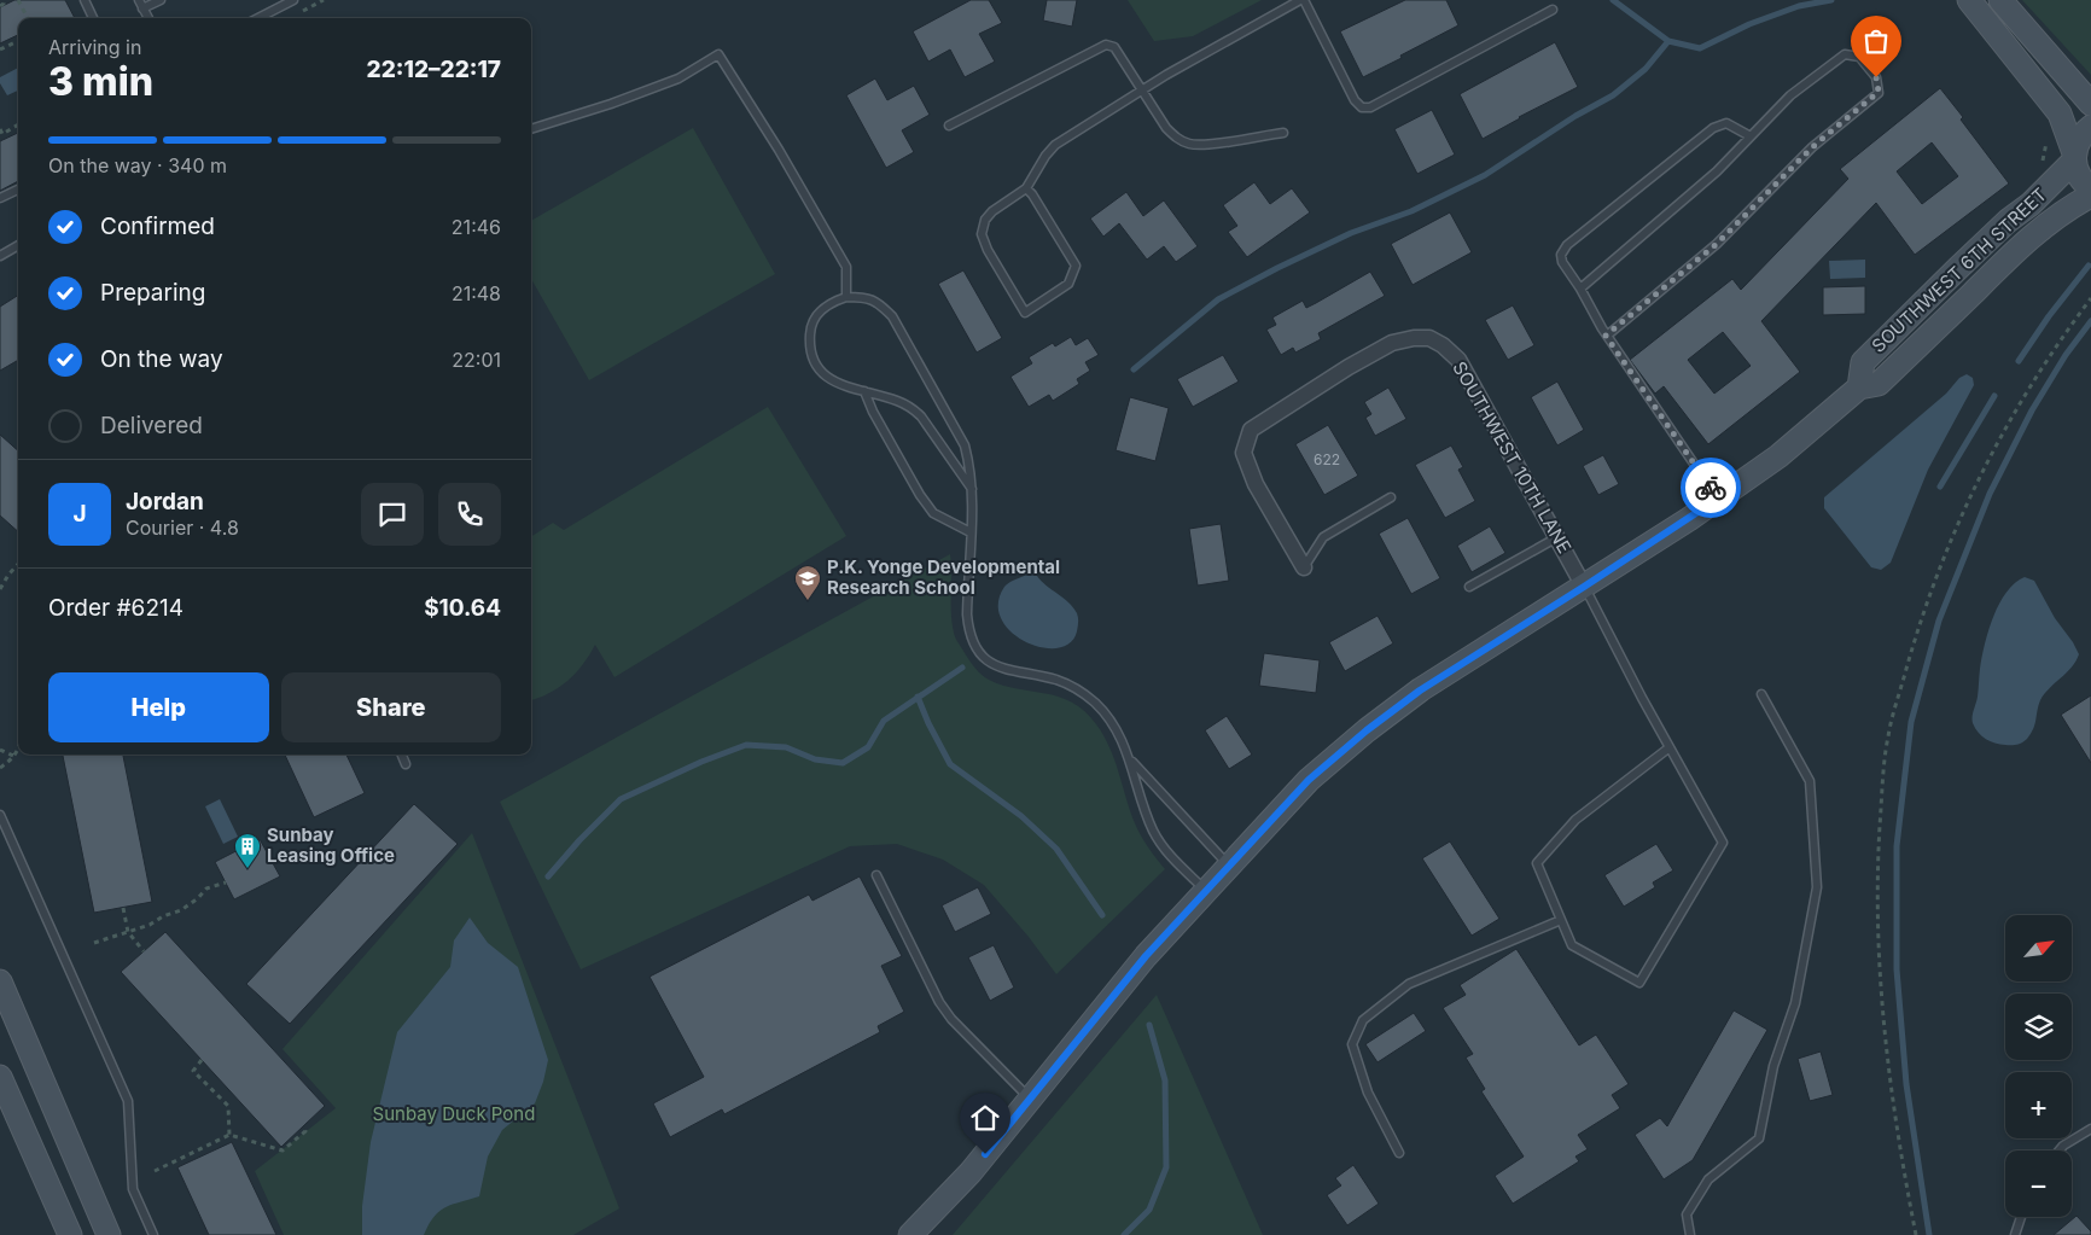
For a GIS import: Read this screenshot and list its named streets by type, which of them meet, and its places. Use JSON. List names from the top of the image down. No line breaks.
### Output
{"streets":{"street":["SOUTHWEST 6TH STREET","SOUTHWEST 10TH LANE"]},"crossings":[["SOUTHWEST 6TH STREET","SOUTHWEST 10TH LANE"]],"parks":["Sunbay Duck Pond"],"places":{"school or university":["P.K. Yonge Developmental Research School"],"building":["Sunbay Leasing Office"]},"house_numbers":["622"],"north":"top right","page":{"heading":["3 min","Arriving in","22:12–22:17"],"panel":["Jordan","Courier · 4.8","Order #6214","$10.64"],"bar":"On the way · 340 m","list":[["Confirmed","21:46"],["Preparing","21:48"],["On the way","22:01"],"Delivered"],"round":"J","buttons":["Help","Share"],"map_buttons":["+","−"]}}
